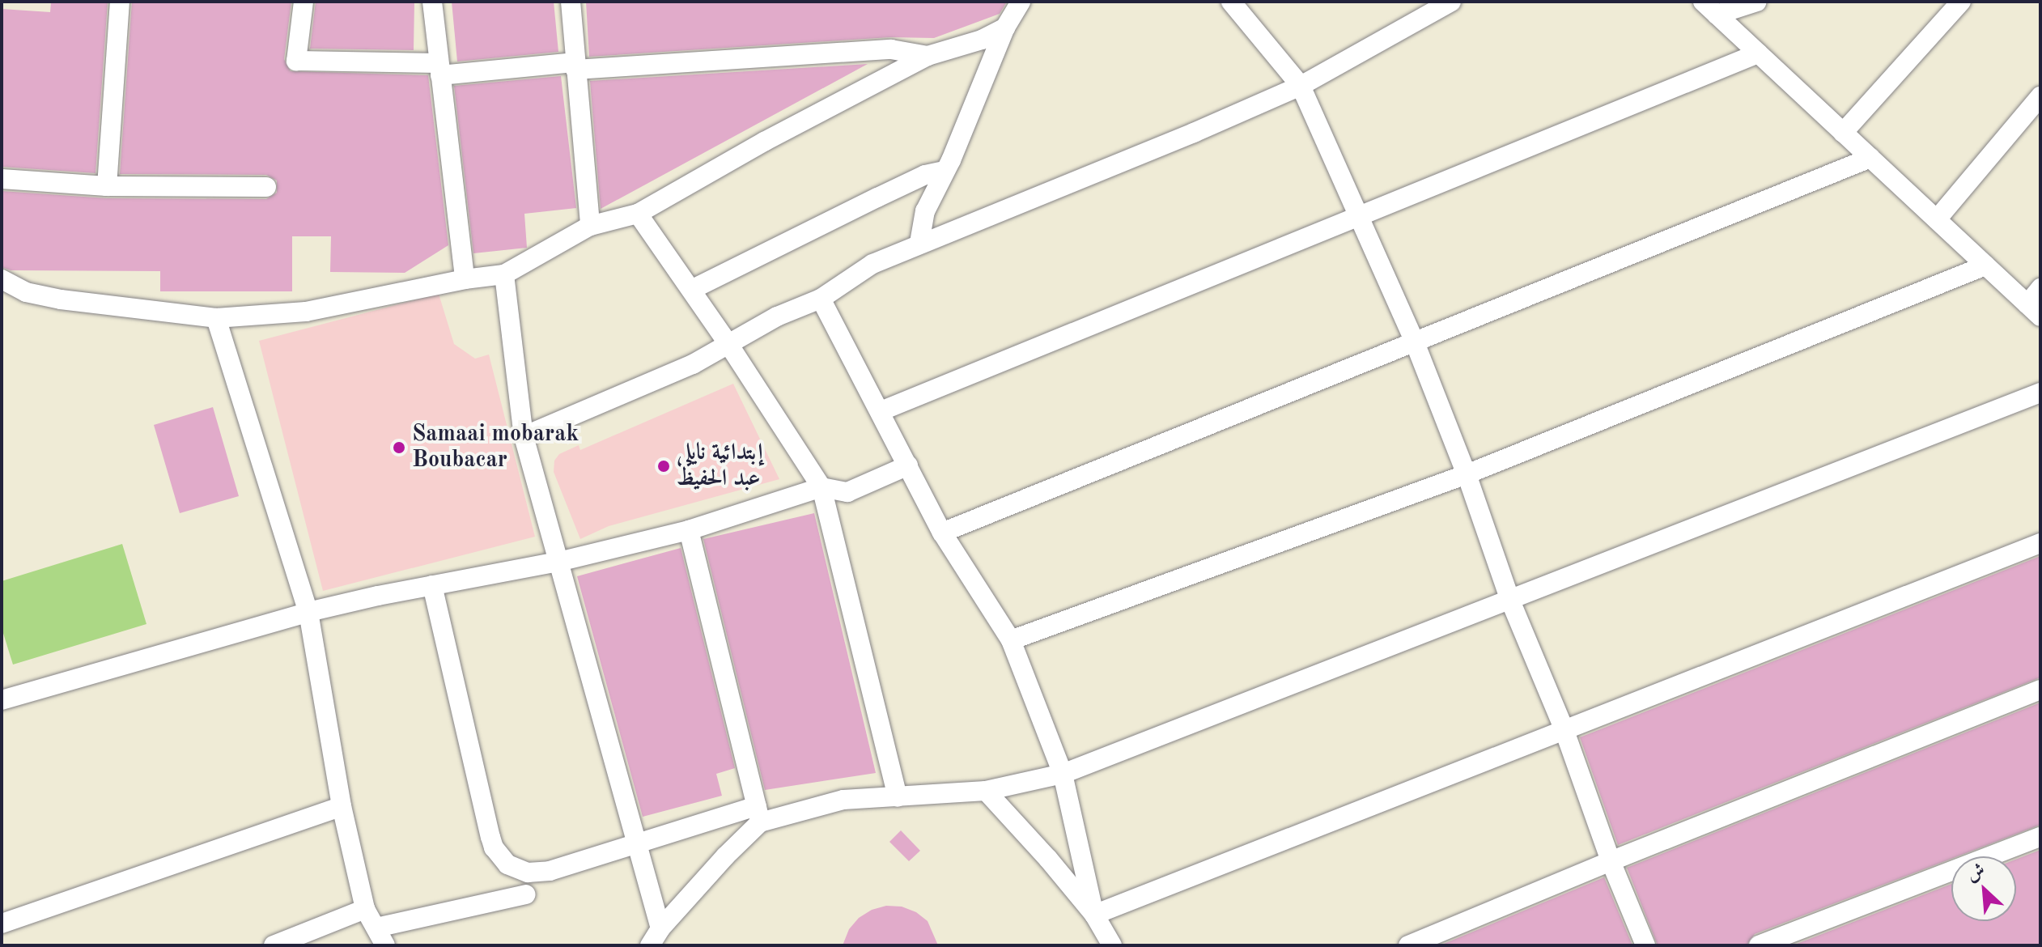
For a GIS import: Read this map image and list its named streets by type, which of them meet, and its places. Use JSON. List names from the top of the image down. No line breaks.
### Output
{"places":["Samaai mobarak Boubacar","إبتدائية نايلي عبد الحفيظ"],"north":"top left"}
